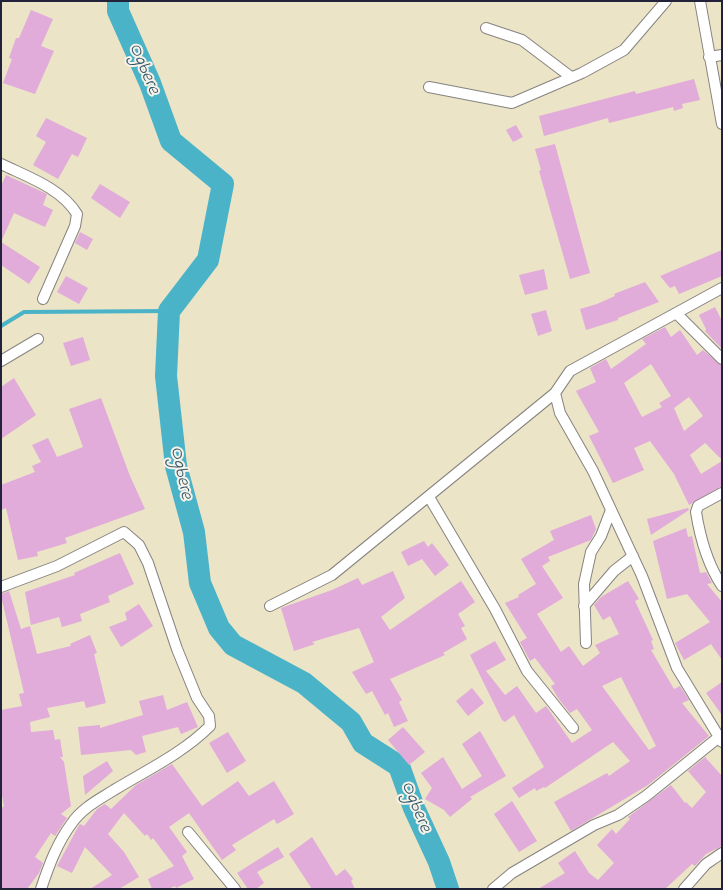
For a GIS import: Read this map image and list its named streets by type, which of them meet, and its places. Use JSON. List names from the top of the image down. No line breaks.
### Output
{"water":["Ogbere"]}
